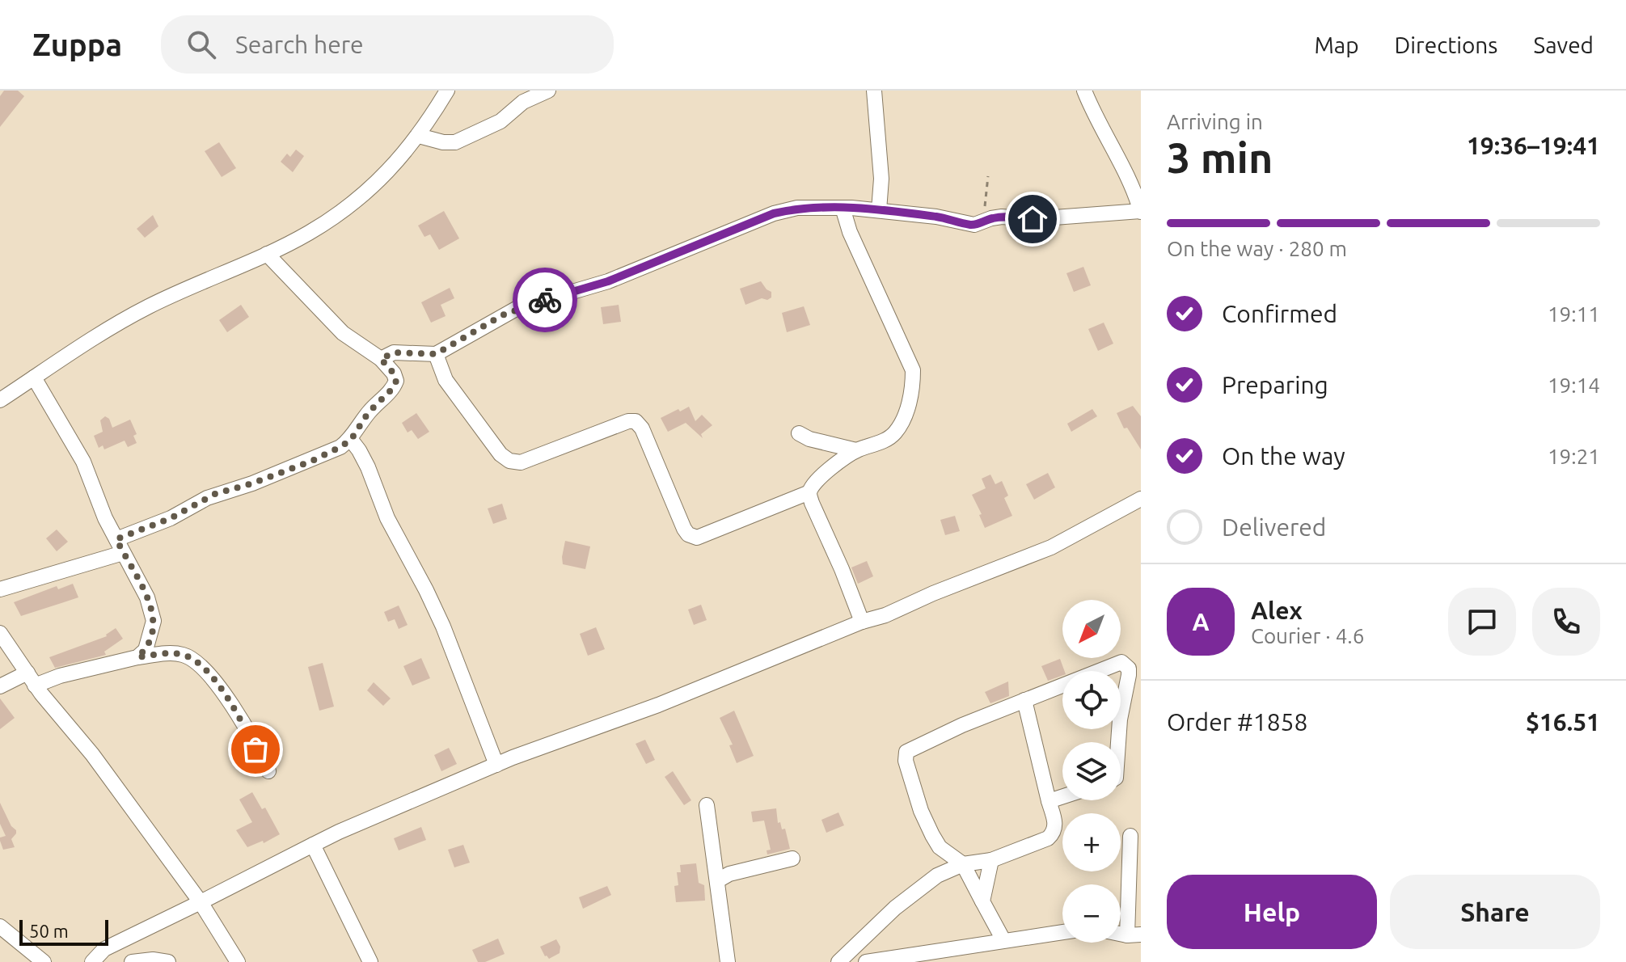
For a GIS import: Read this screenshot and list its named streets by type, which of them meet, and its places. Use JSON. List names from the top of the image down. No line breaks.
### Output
{"scale_bar":"50 m","north":"bottom left","page":{"header":"Zuppa","search":"Search here","nav":["Map","Directions","Saved"],"heading":["3 min","Arriving in","19:36–19:41"],"panel":["Alex","Courier · 4.6","Order #1858","$16.51"],"bar":"On the way · 280 m","list":[["Confirmed","19:11"],["Preparing","19:14"],["On the way","19:21"],"Delivered"],"round":"A","map_buttons":["+","−"],"buttons":["Help","Share"],"scale":"50 m"}}
